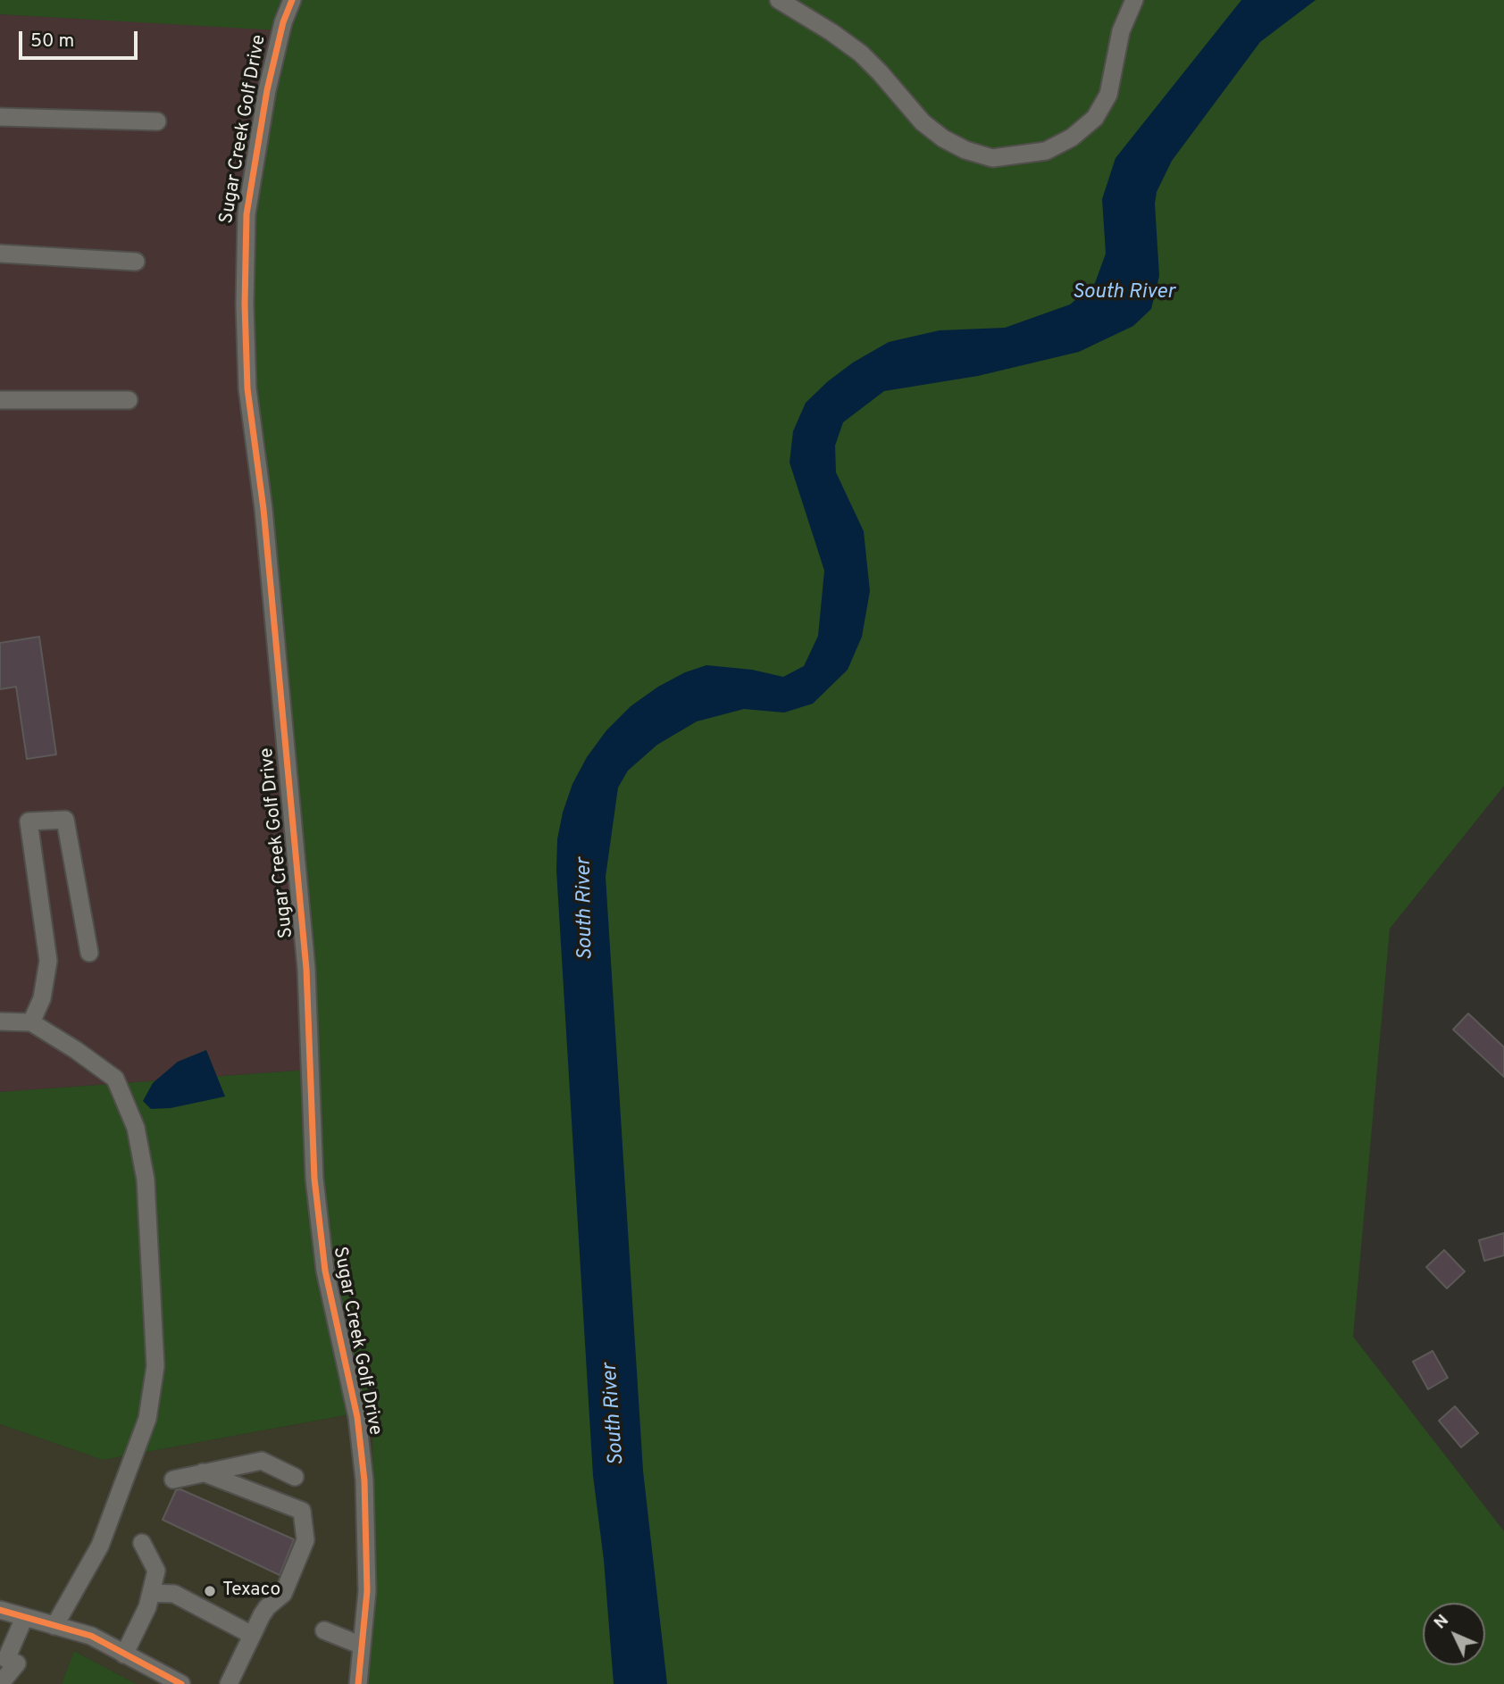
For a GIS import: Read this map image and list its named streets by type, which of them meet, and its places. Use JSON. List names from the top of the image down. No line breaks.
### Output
{"streets":{"street":["Sugar Creek Golf Drive"]},"water":["South River"],"places":["Texaco"],"scale_bar":"50 m","north":"top left"}
